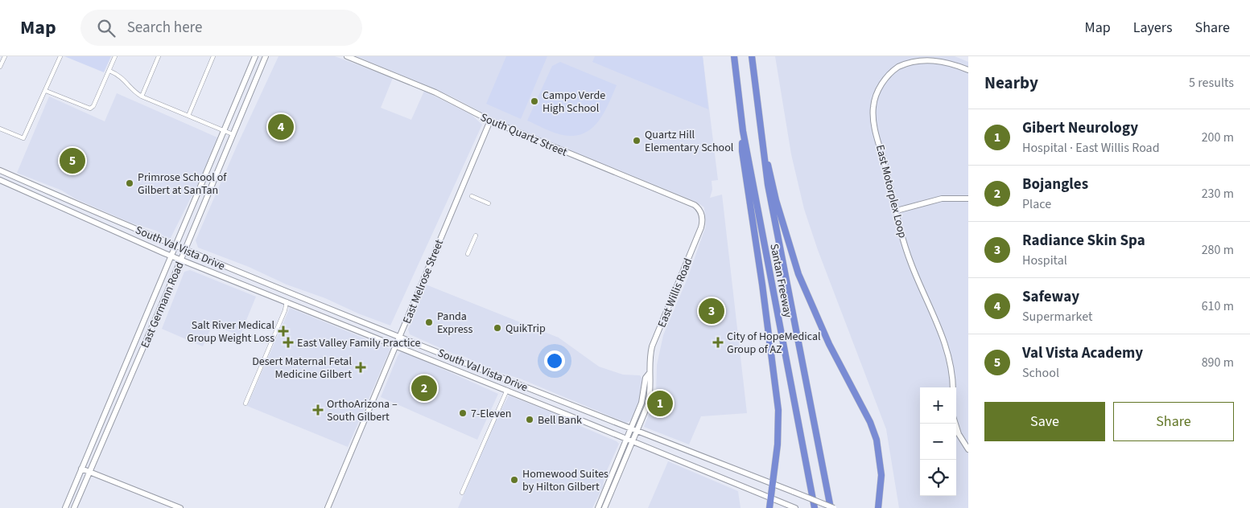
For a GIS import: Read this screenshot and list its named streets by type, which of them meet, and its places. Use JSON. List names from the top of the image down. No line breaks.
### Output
{"streets":{"highway":["Santan Freeway"],"main road":["South Quartz Street","East Motorplex Loop","South Val Vista Drive","East Melrose Street","East Willis Road","East Germann Road"]},"crossings":[["South Quartz Street","East Melrose Street"],["South Quartz Street","East Willis Road"],["South Val Vista Drive","East Melrose Street"],["South Val Vista Drive","East Willis Road"],["South Val Vista Drive","East Germann Road"]],"places":{"other":["Campo Verde High School","Quartz Hill Elementary School","Primrose School of Gilbert at SanTan","Panda Express","QuikTrip","7-Eleven","Bell Bank","Homewood Suites by Hilton Gilbert"],"health":["Salt River Medical Group Weight Loss","East Valley Family Practice","City of HopeMedical Group of AZ","Desert Maternal Fetal Medicine Gilbert","OrthoArizona – South Gilbert"]},"page":{"header":"Map","search":"Search here","nav":["Map","Layers","Share"],"heading":["Nearby","5 results"],"list":[{"mark":"1","name":"Gibert Neurology","note":"Hospital · East Willis Road","value":"200 m"},{"mark":"2","name":"Bojangles","note":"Place","value":"230 m"},{"mark":"3","name":"Radiance Skin Spa","note":"Hospital","value":"280 m"},{"mark":"4","name":"Safeway","note":"Supermarket","value":"610 m"},{"mark":"5","name":"Val Vista Academy","note":"School","value":"890 m"}],"pins":["4","5","3","2","1"],"map_buttons":["+","−"],"buttons":["Save","Share"]}}
